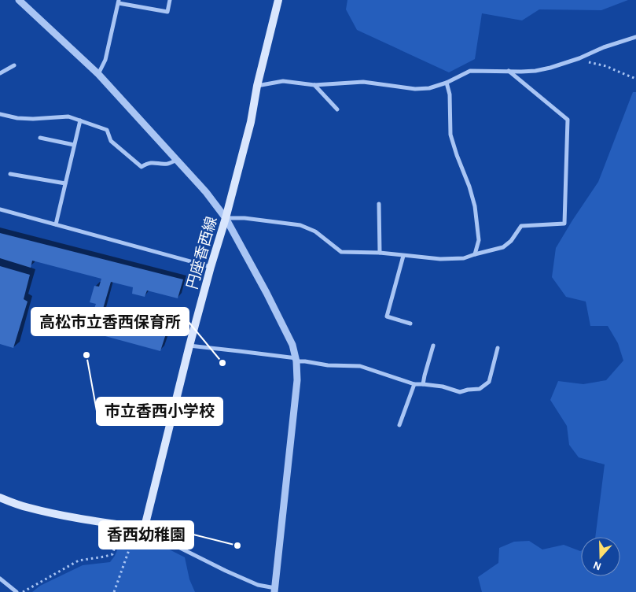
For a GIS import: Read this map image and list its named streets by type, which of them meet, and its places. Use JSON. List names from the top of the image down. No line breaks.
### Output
{"streets":{"main road":["円座香西線"]},"places":["市立香西小学校","高松市立香西保育所","香西幼稚園"],"north":"bottom"}
